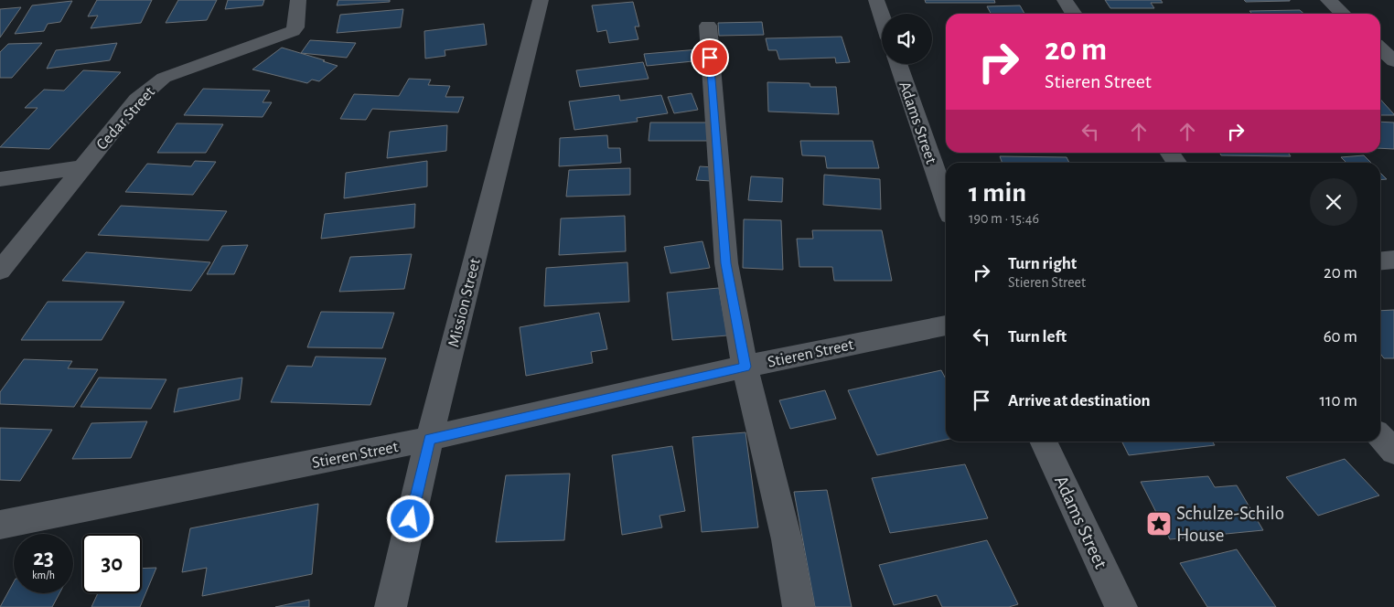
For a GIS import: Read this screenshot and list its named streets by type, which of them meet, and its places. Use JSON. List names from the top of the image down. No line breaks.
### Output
{"streets":{"street":["Cedar Street","Adams Street","Mission Street","Stieren Street"]},"crossings":[["Mission Street","Stieren Street"]],"places":{"place":["Schulze-Schilo House"]},"page":{"turn":["20 m","Stieren Street"],"heading":["1 min","190 m · 15:46"],"list":[{"name":"Turn right","note":"Stieren Street","value":"20 m"},{"name":"Turn left","value":"60 m"},{"name":"Arrive at destination","value":"110 m"}],"speed":"23 km/h","limit":"30"}}
